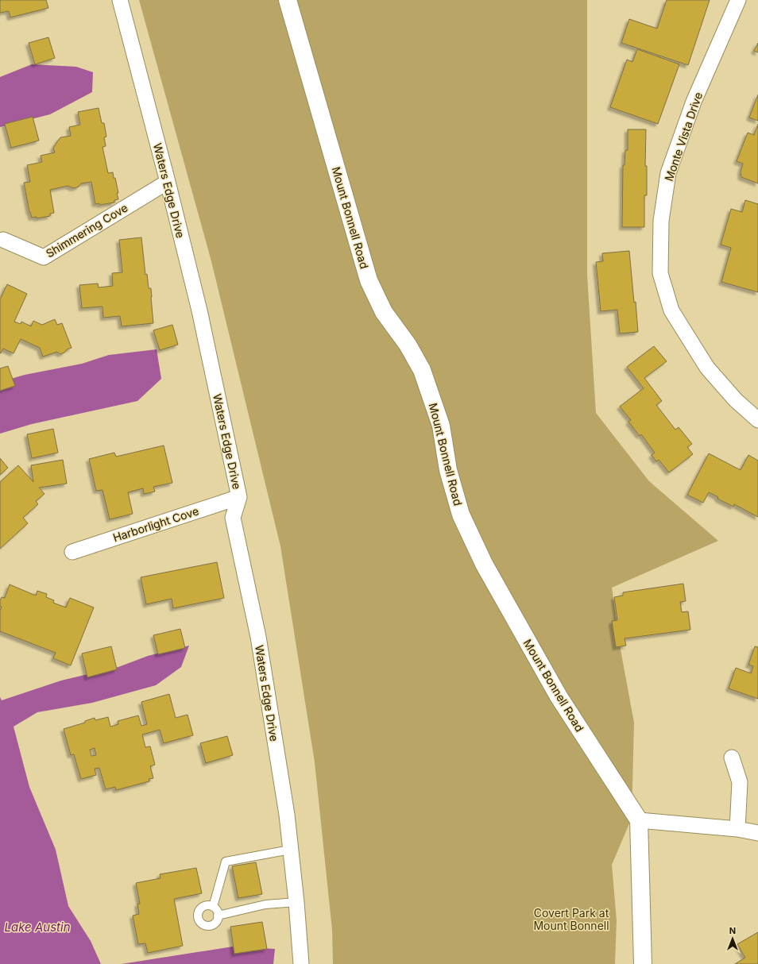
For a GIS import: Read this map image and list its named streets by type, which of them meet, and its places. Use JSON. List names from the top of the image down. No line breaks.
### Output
{"streets":{"street":["Monte Vista Drive","Waters Edge Drive","Mount Bonnell Road","Shimmering Cove","Harborlight Cove"]},"crossings":[["Waters Edge Drive","Shimmering Cove"],["Waters Edge Drive","Harborlight Cove"]],"water":["Lake Austin"],"parks":["Covert Park at Mount Bonnell"],"north":"top"}
